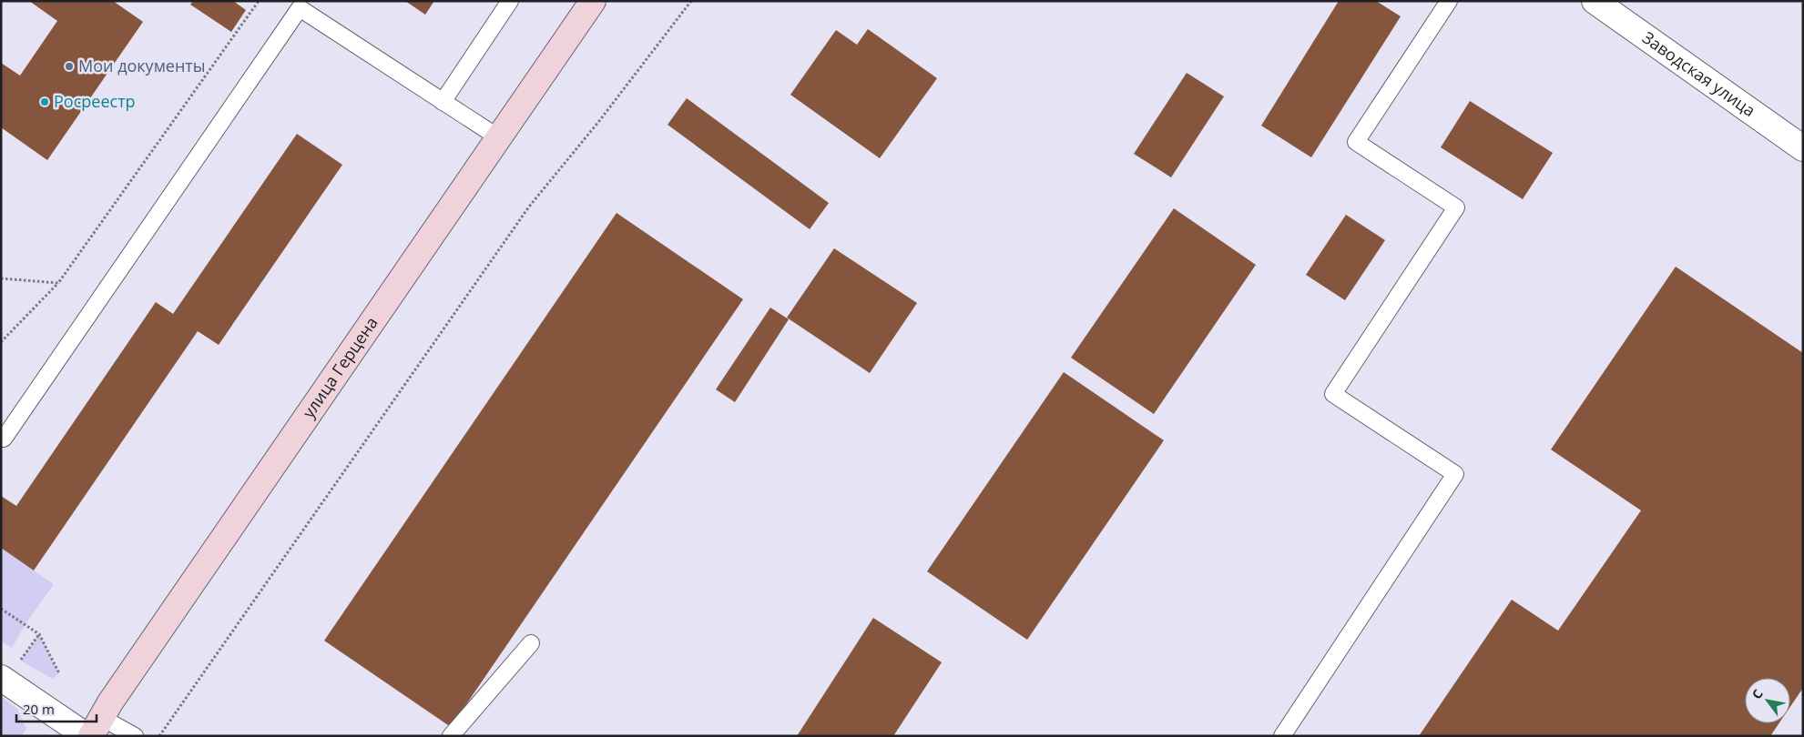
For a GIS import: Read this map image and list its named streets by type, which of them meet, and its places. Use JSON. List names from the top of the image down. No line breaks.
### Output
{"streets":{"main road":["улица Герцена"],"street":["Заводская улица"]},"places":["Мои документы","Росреестр"],"scale_bar":"20 m","north":"top left"}
